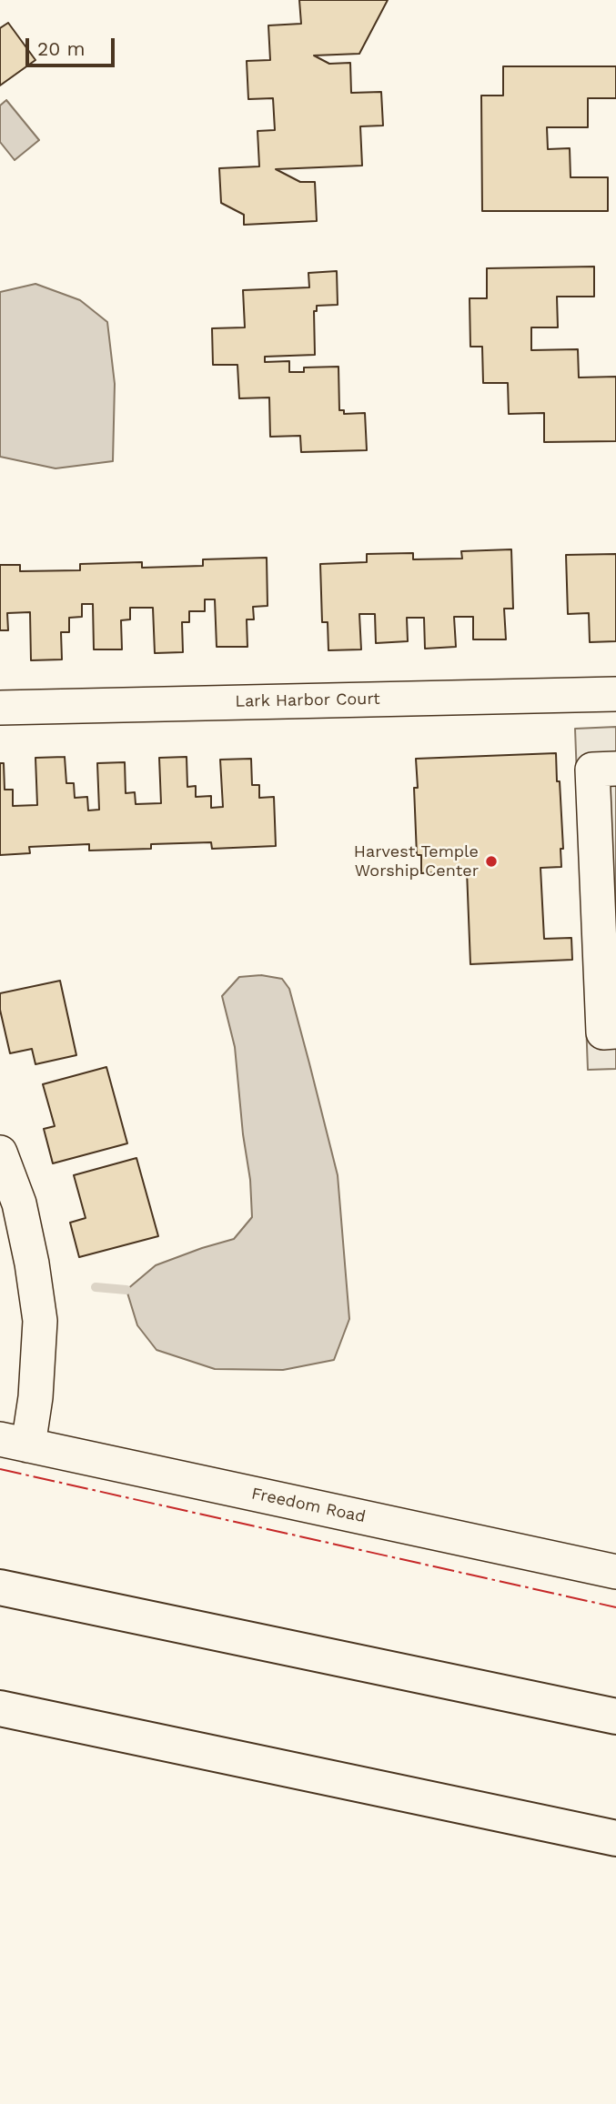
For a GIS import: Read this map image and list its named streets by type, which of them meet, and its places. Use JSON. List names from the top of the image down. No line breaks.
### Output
{"streets":{"street":["Lark Harbor Court","Freedom Road"]},"places":["Harvest Temple Worship Center"],"scale_bar":"20 m"}
